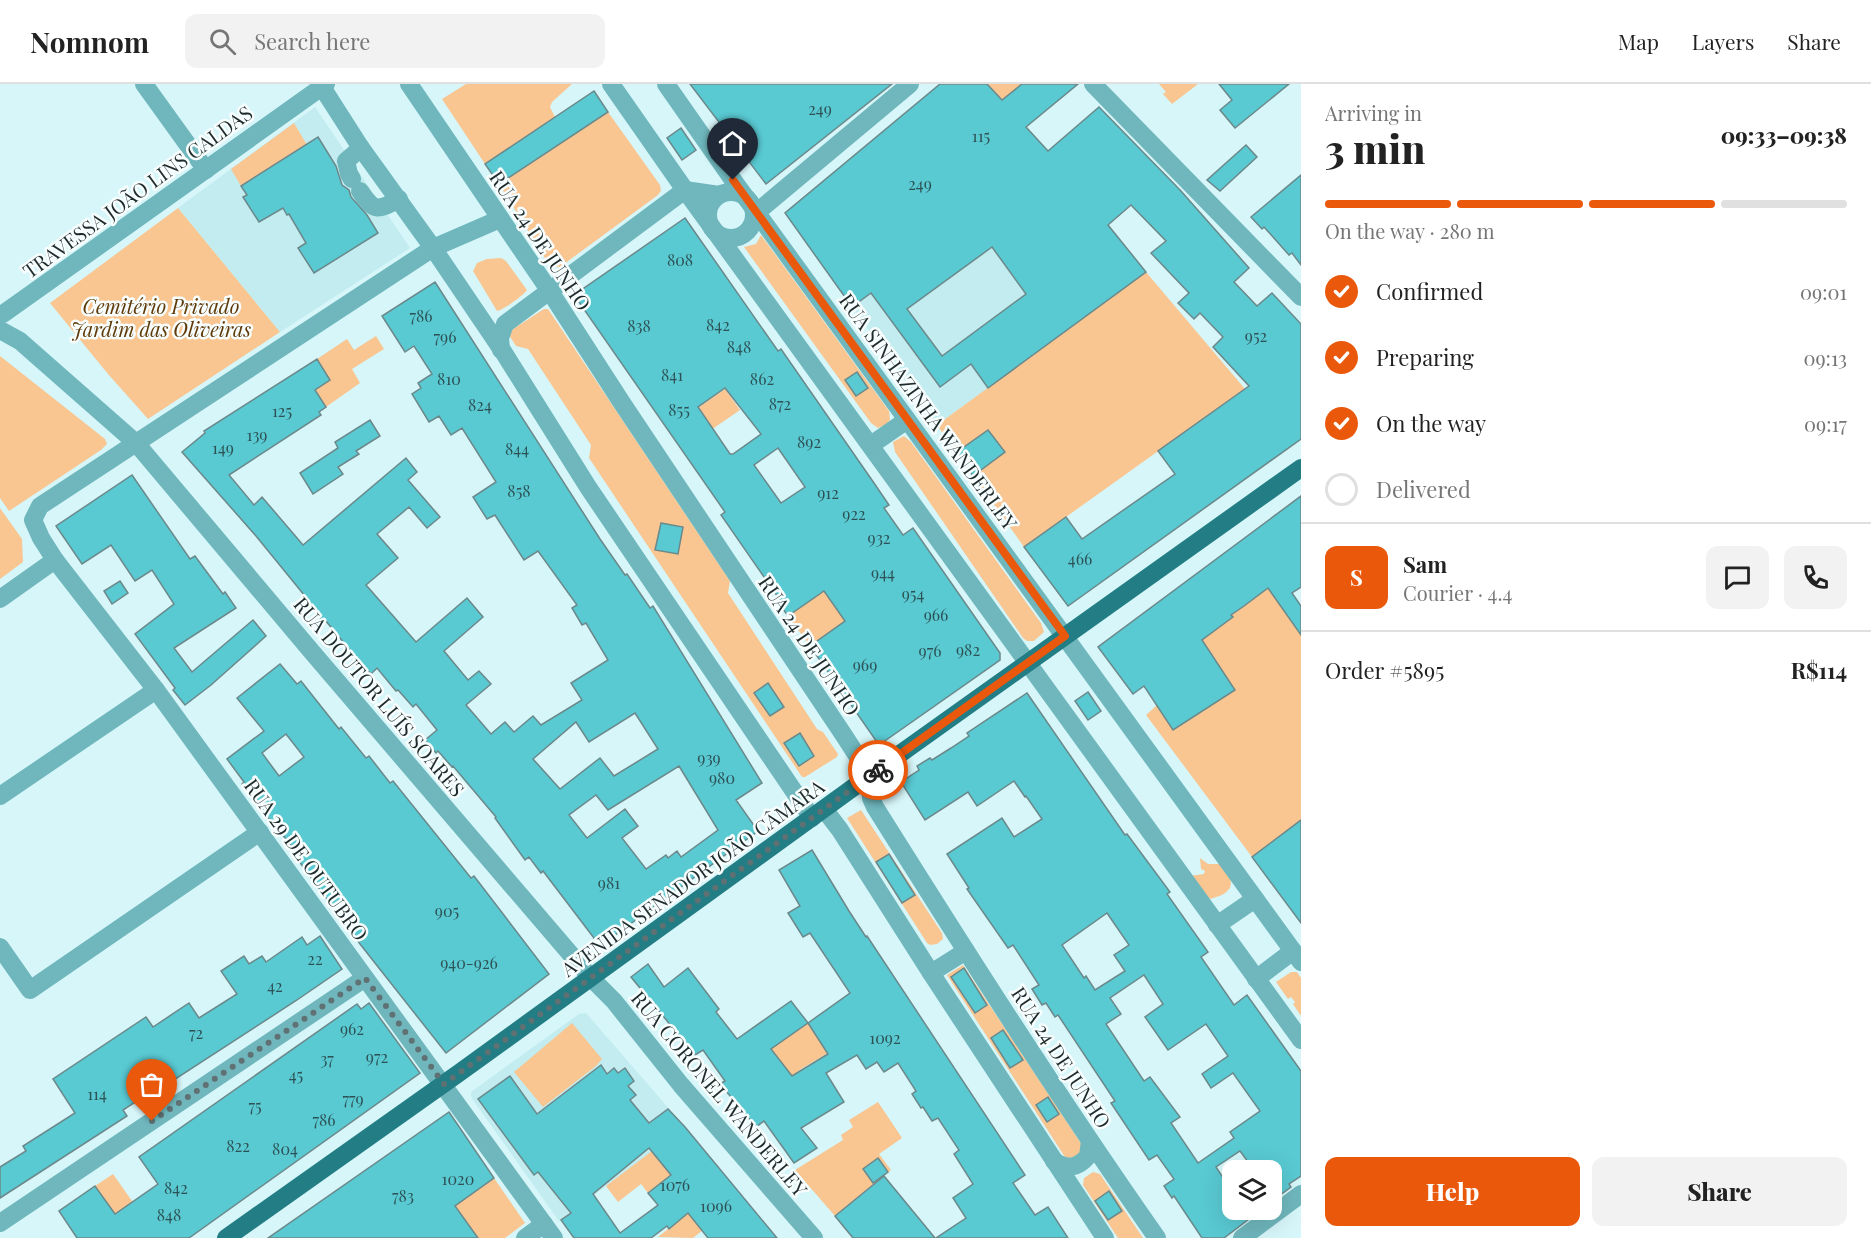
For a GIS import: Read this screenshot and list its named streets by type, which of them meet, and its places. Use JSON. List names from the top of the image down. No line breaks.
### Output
{"streets":{"main road":["AVENIDA SENADOR JOÃO CÂMARA"],"street":["TRAVESSA JOÃO LINS CALDAS","RUA 24 DE JUNHO","RUA SINHAZINHA WANDERLEY","RUA DOUTOR LUÍS SOARES","RUA 29 DE OUTUBRO","RUA CORONEL WANDERLEY"]},"crossings":[["TRAVESSA JOÃO LINS CALDAS","RUA DOUTOR LUÍS SOARES"],["RUA 24 DE JUNHO","AVENIDA SENADOR JOÃO CÂMARA"],["RUA SINHAZINHA WANDERLEY","AVENIDA SENADOR JOÃO CÂMARA"],["RUA DOUTOR LUÍS SOARES","RUA 29 DE OUTUBRO"],["RUA DOUTOR LUÍS SOARES","AVENIDA SENADOR JOÃO CÂMARA"],["RUA DOUTOR LUÍS SOARES","RUA CORONEL WANDERLEY"],["RUA 29 DE OUTUBRO","AVENIDA SENADOR JOÃO CÂMARA"],["AVENIDA SENADOR JOÃO CÂMARA","RUA CORONEL WANDERLEY"]],"parks":["Cemitério Privado Jardim das Oliveiras"],"house_numbers":["249","115","249","808","786","842","838","952","796","848","841","810","862","872","824","855","125","139","892","149","844","858","912","922","932","466","944","954","966","982","976","969","939","980","981","905","22","940-926","42","962","72","1092","972","37","45","114","779","75","786","822","804","1020","1076","842","783","1096","848"],"page":{"header":"Nomnom","search":"Search here","nav":["Map","Layers","Share"],"heading":["3 min","Arriving in","09:33–09:38"],"panel":["Sam","Courier · 4.4","Order #5895","R$114"],"bar":"On the way · 280 m","list":[["Confirmed","09:01"],["Preparing","09:13"],["On the way","09:17"],"Delivered"],"round":"S","buttons":["Help","Share"]}}
